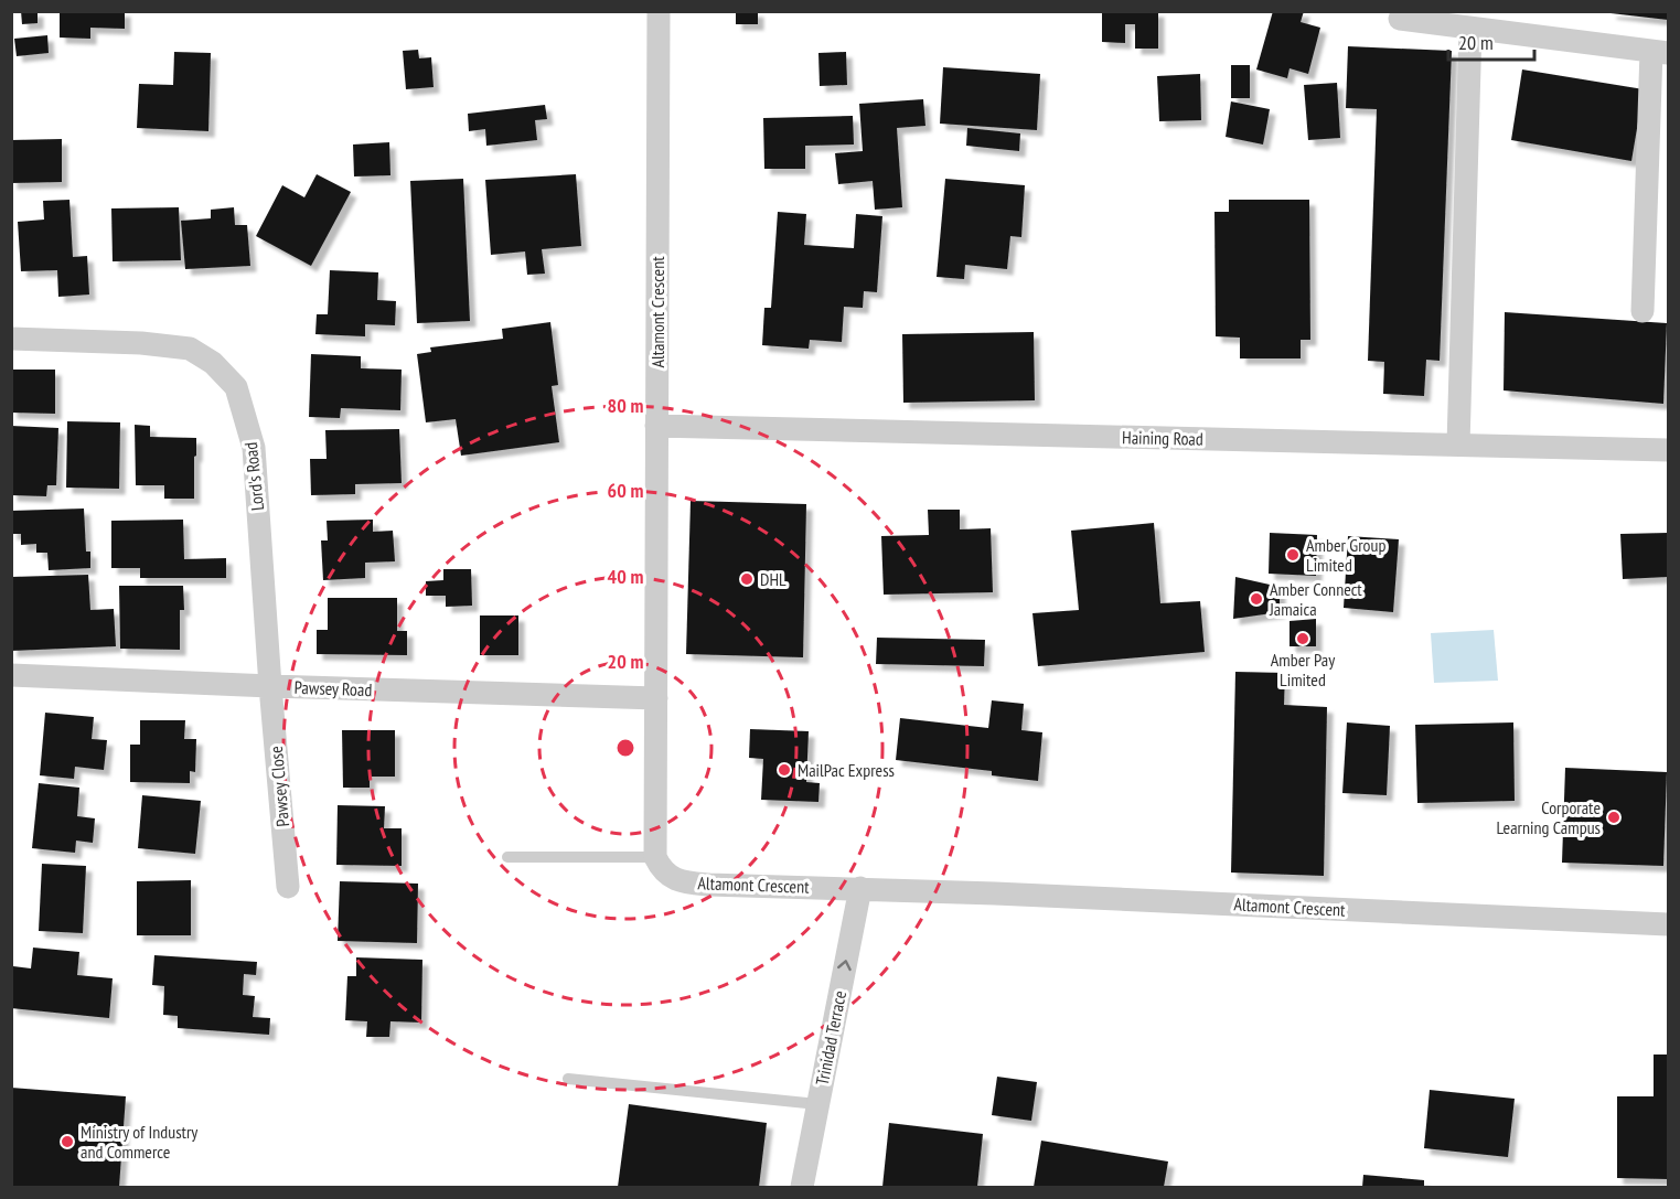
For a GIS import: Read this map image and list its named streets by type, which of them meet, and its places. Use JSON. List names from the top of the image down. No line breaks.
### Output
{"streets":{"street":["Altamont Crescent","Haining Road","Lord's Road","Pawsey Road","Pawsey Close","Trinidad Terrace"]},"crossings":[["Altamont Crescent","Haining Road"],["Altamont Crescent","Pawsey Road"],["Altamont Crescent","Trinidad Terrace"],["Lord's Road","Pawsey Road"],["Lord's Road","Pawsey Close"],["Pawsey Road","Pawsey Close"]],"one_way":["Trinidad Terrace"],"places":["Amber Group Limited","DHL","Amber Connect Jamaica","Amber Pay Limited","MailPac Express","Corporate Learning Campus","Ministry of Industry and Commerce"],"scale_bar":"20 m","rings":["80 m","60 m","40 m","20 m"]}
